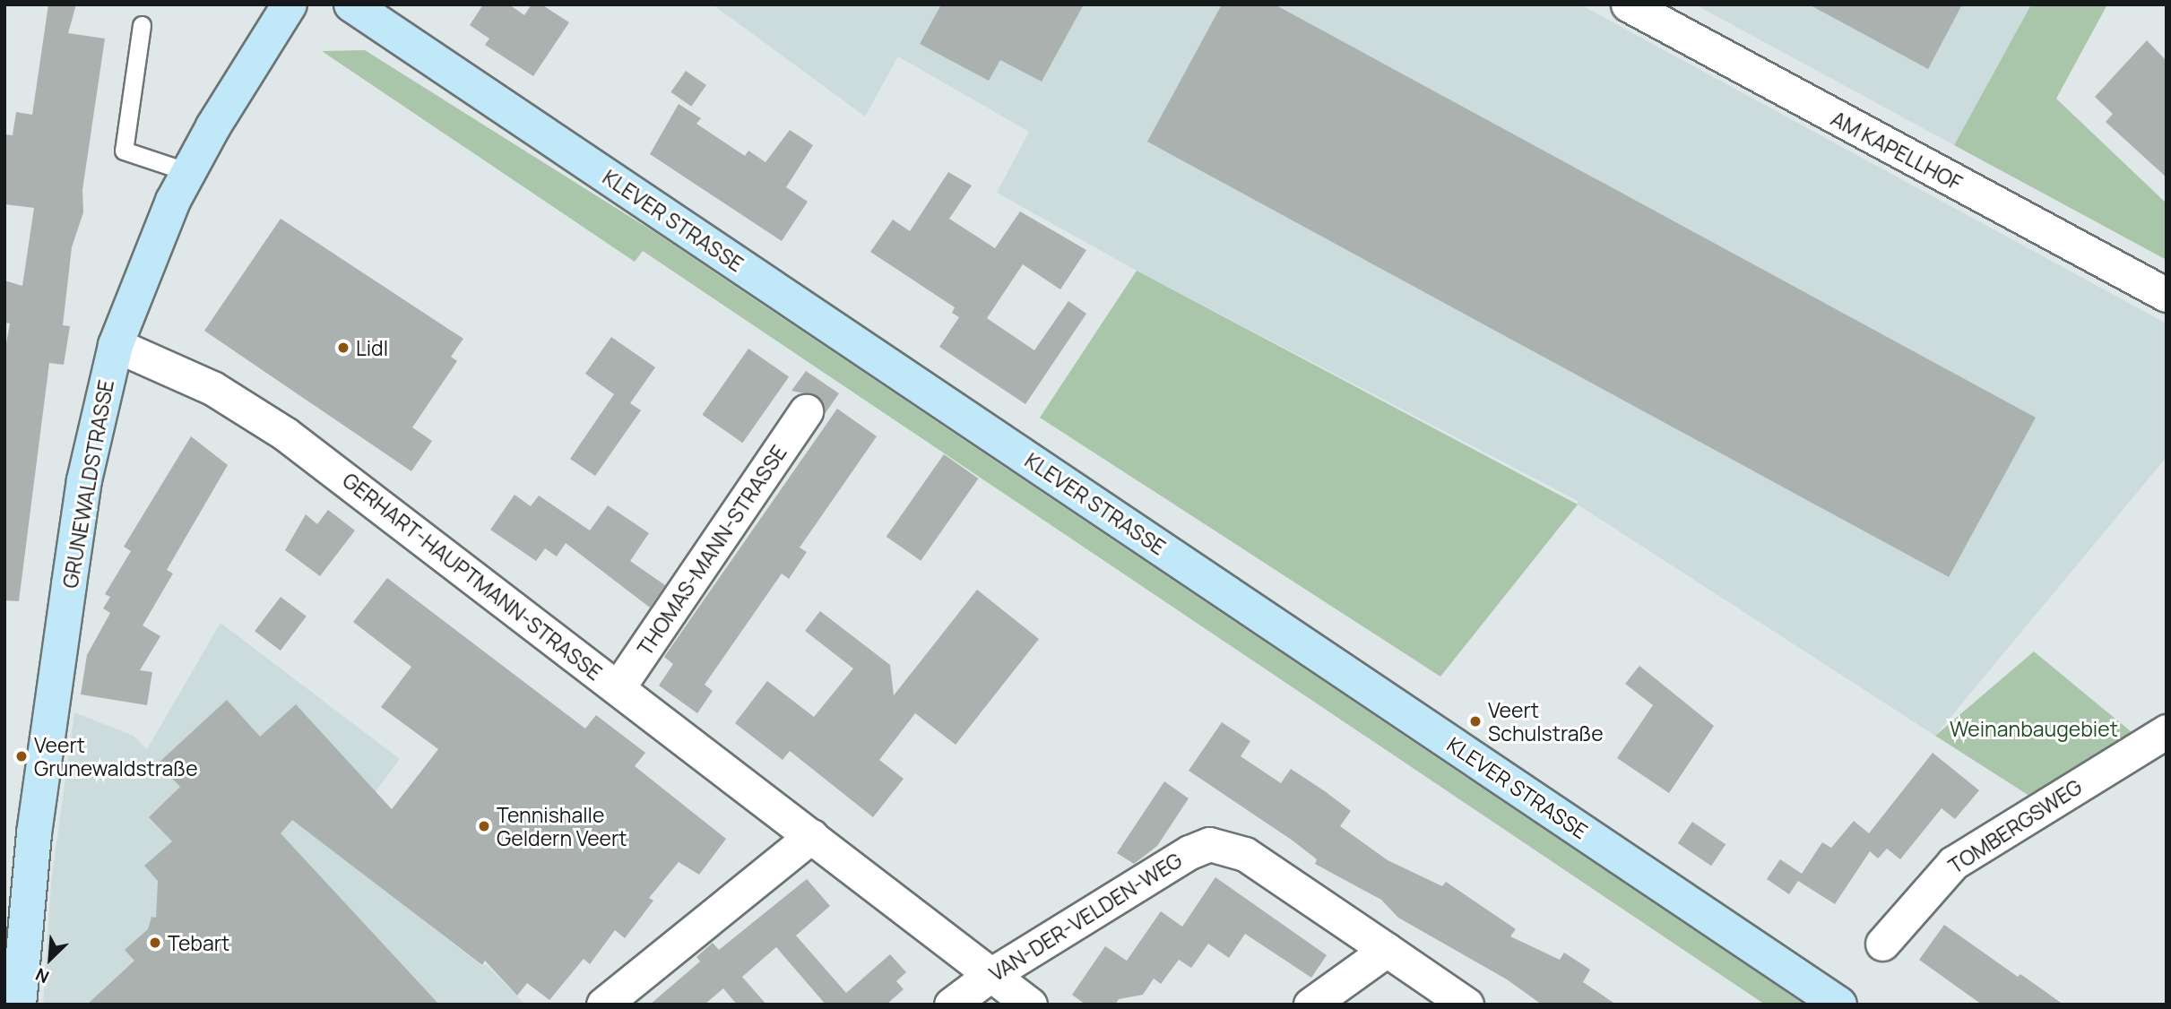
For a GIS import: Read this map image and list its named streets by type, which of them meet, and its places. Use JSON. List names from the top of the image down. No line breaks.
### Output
{"streets":{"main road":["KLEVER STRASSE","GRUNEWALDSTRASSE"],"street":["AM KAPELLHOF","THOMAS-MANN-STRASSE","GERHART-HAUPTMANN-STRASSE","TOMBERGSWEG","VAN-DER-VELDEN-WEG"]},"crossings":[["GRUNEWALDSTRASSE","GERHART-HAUPTMANN-STRASSE"],["THOMAS-MANN-STRASSE","GERHART-HAUPTMANN-STRASSE"],["GERHART-HAUPTMANN-STRASSE","VAN-DER-VELDEN-WEG"]],"parks":["Weinanbaugebiet"],"places":["Lidl","Veert Schulstraße","Veert Grunewaldstraße","Tennishalle Geldern Veert","Tebart"],"north":"bottom left"}
